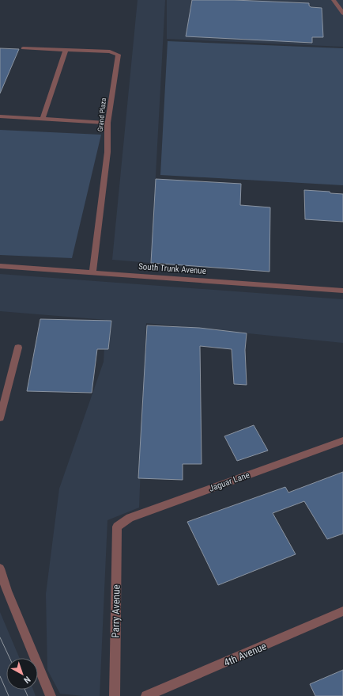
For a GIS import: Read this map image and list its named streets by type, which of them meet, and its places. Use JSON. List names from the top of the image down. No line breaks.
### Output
{"streets":{"street":["Grand Plaza","South Trunk Avenue","Jaguar Lane","Parry Avenue","4th Avenue"]},"crossings":[["Grand Plaza","South Trunk Avenue"],["Jaguar Lane","Parry Avenue"]],"north":"bottom right"}
